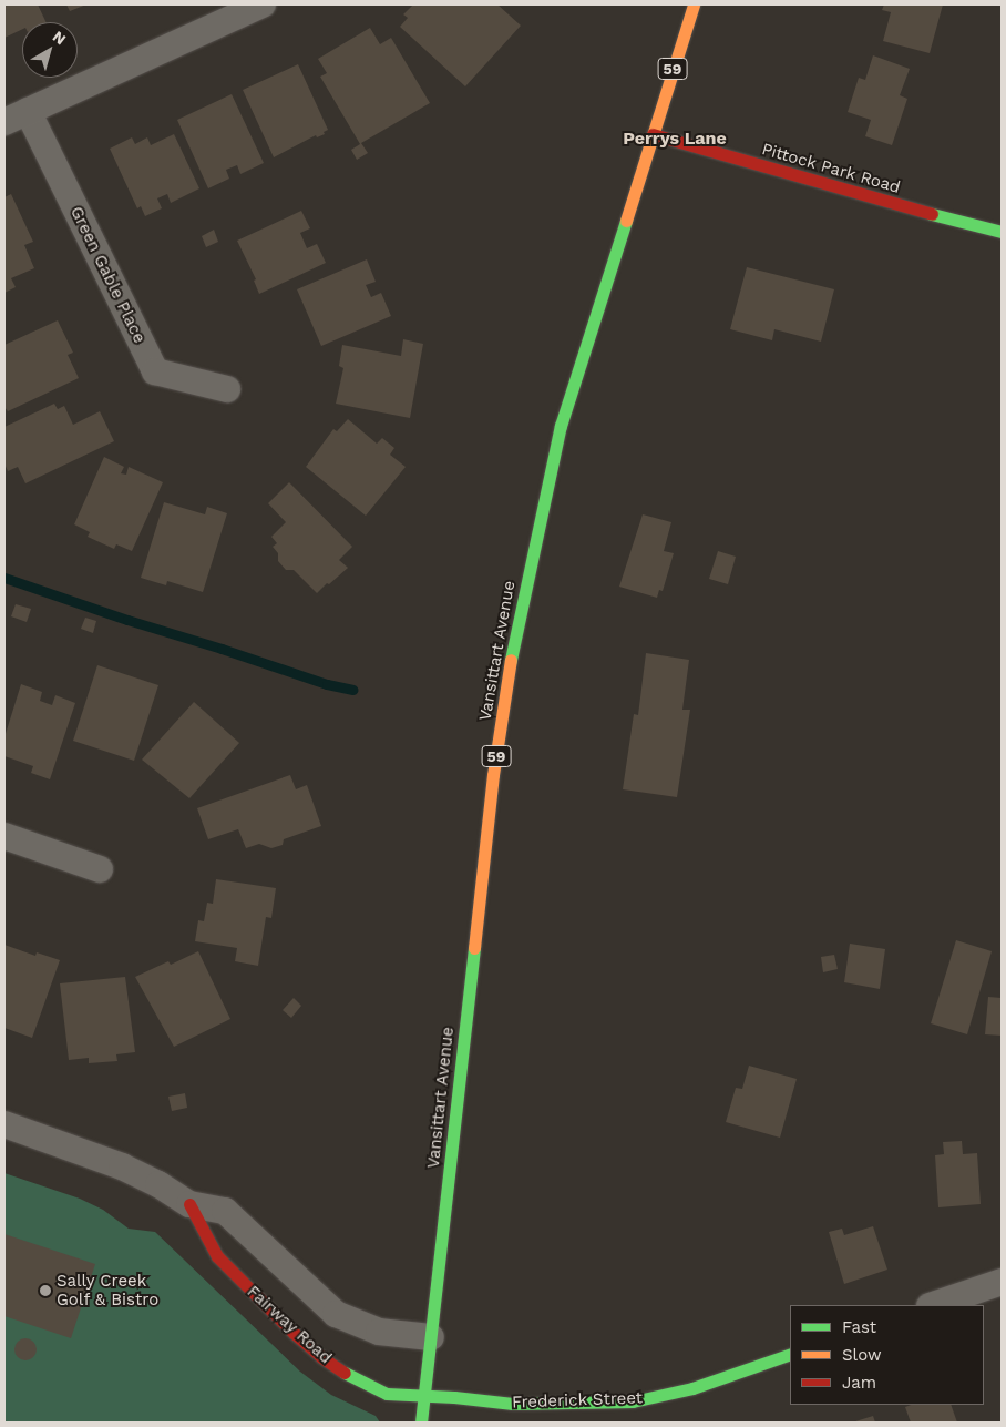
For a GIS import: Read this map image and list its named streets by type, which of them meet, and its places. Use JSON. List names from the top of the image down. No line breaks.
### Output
{"streets":{"main road":["59","Pittock Park Road","Vansittart Avenue","Fairway Road","Frederick Street"],"street":["Green Gable Place"]},"crossings":[["Pittock Park Road","Vansittart Avenue"],["Vansittart Avenue","Fairway Road"],["Vansittart Avenue","Frederick Street"],["Fairway Road","Frederick Street"]],"districts":["Perrys Lane"],"places":["Sally Creek Golf & Bistro"],"legend":["Fast","Slow","Jam"],"north":"top right"}
